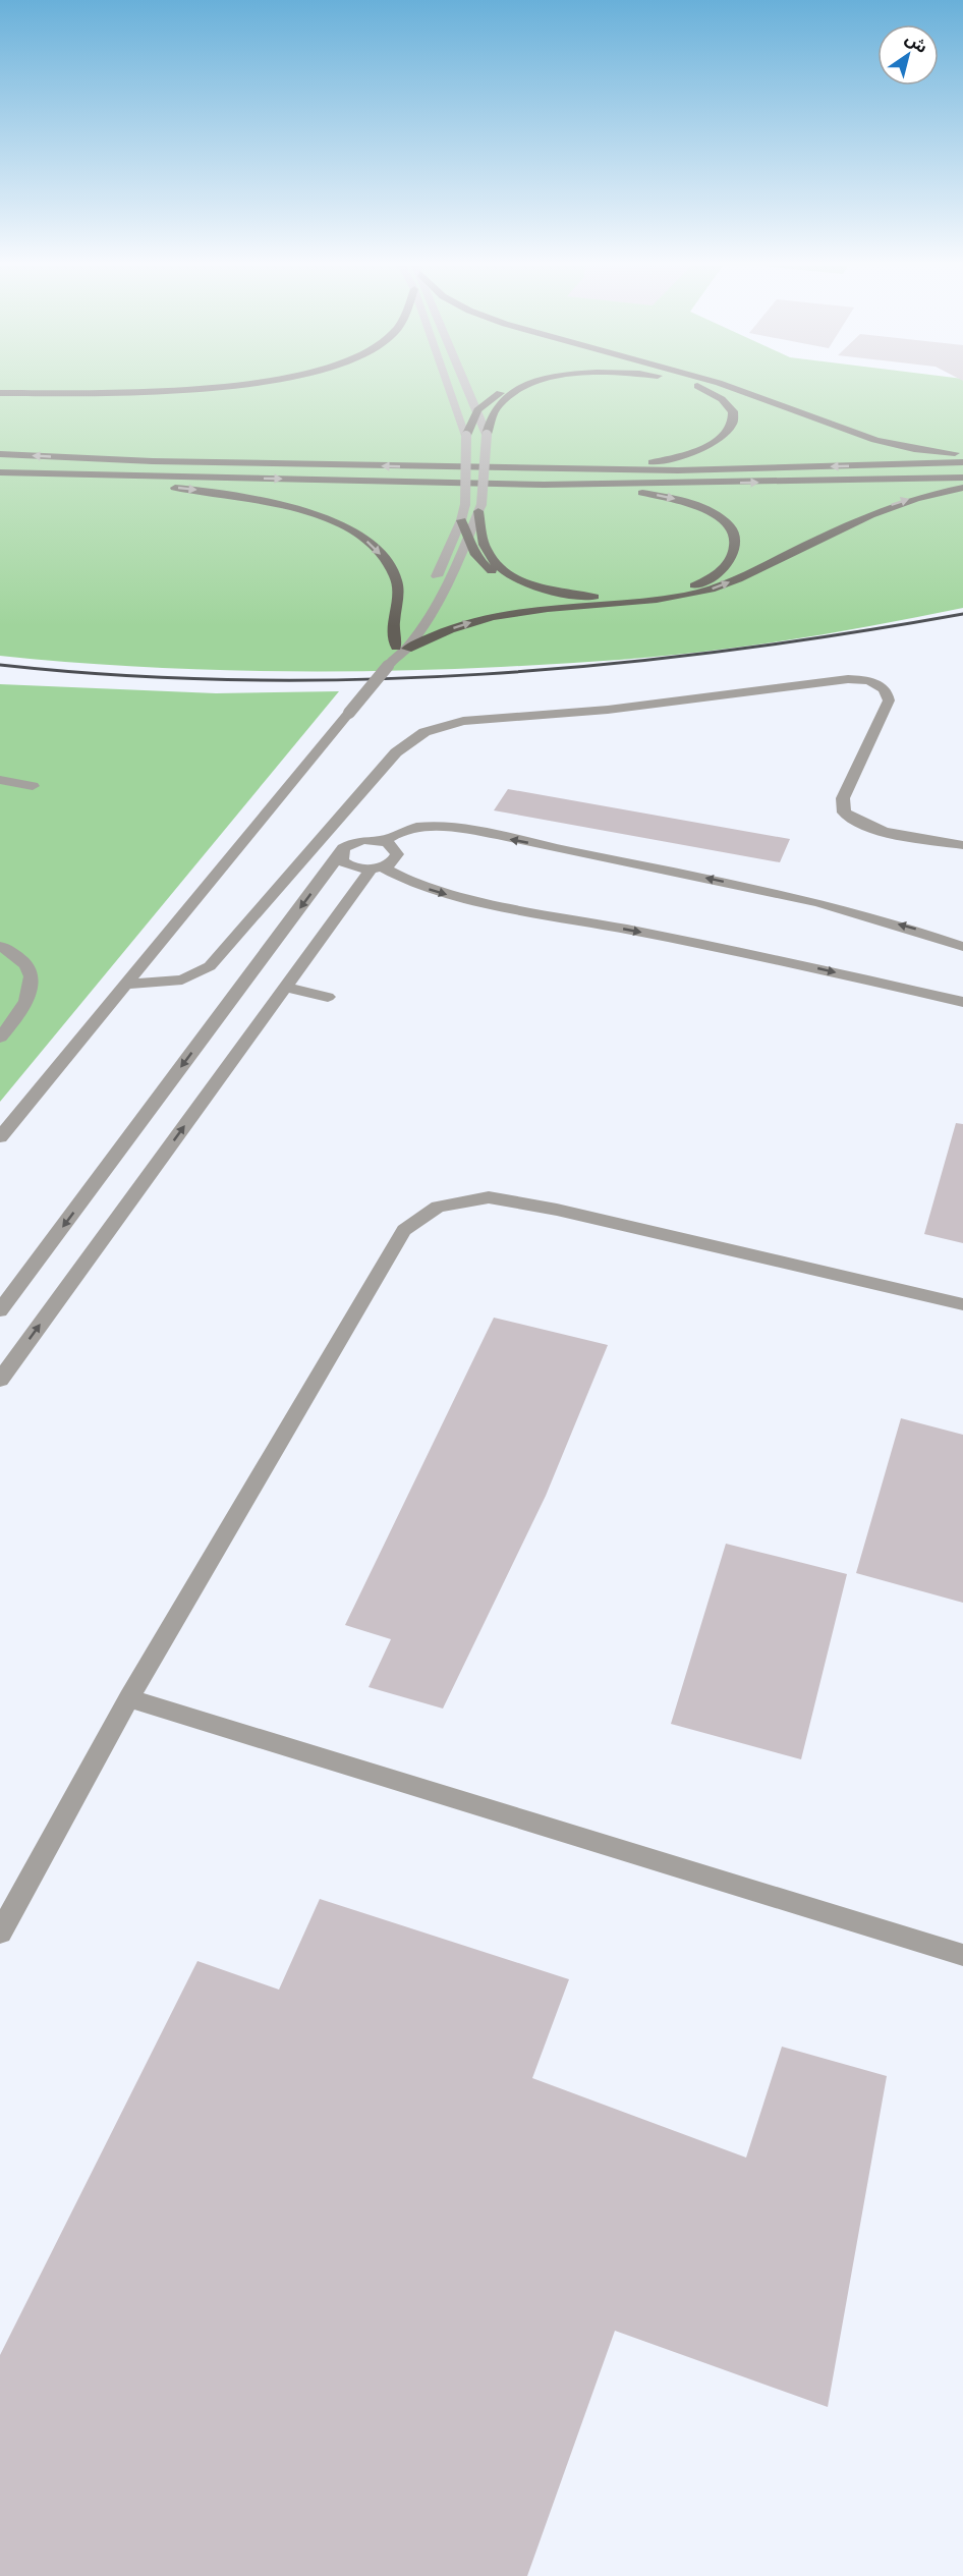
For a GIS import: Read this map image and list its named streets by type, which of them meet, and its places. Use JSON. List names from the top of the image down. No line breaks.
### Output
{"north":"top right"}
